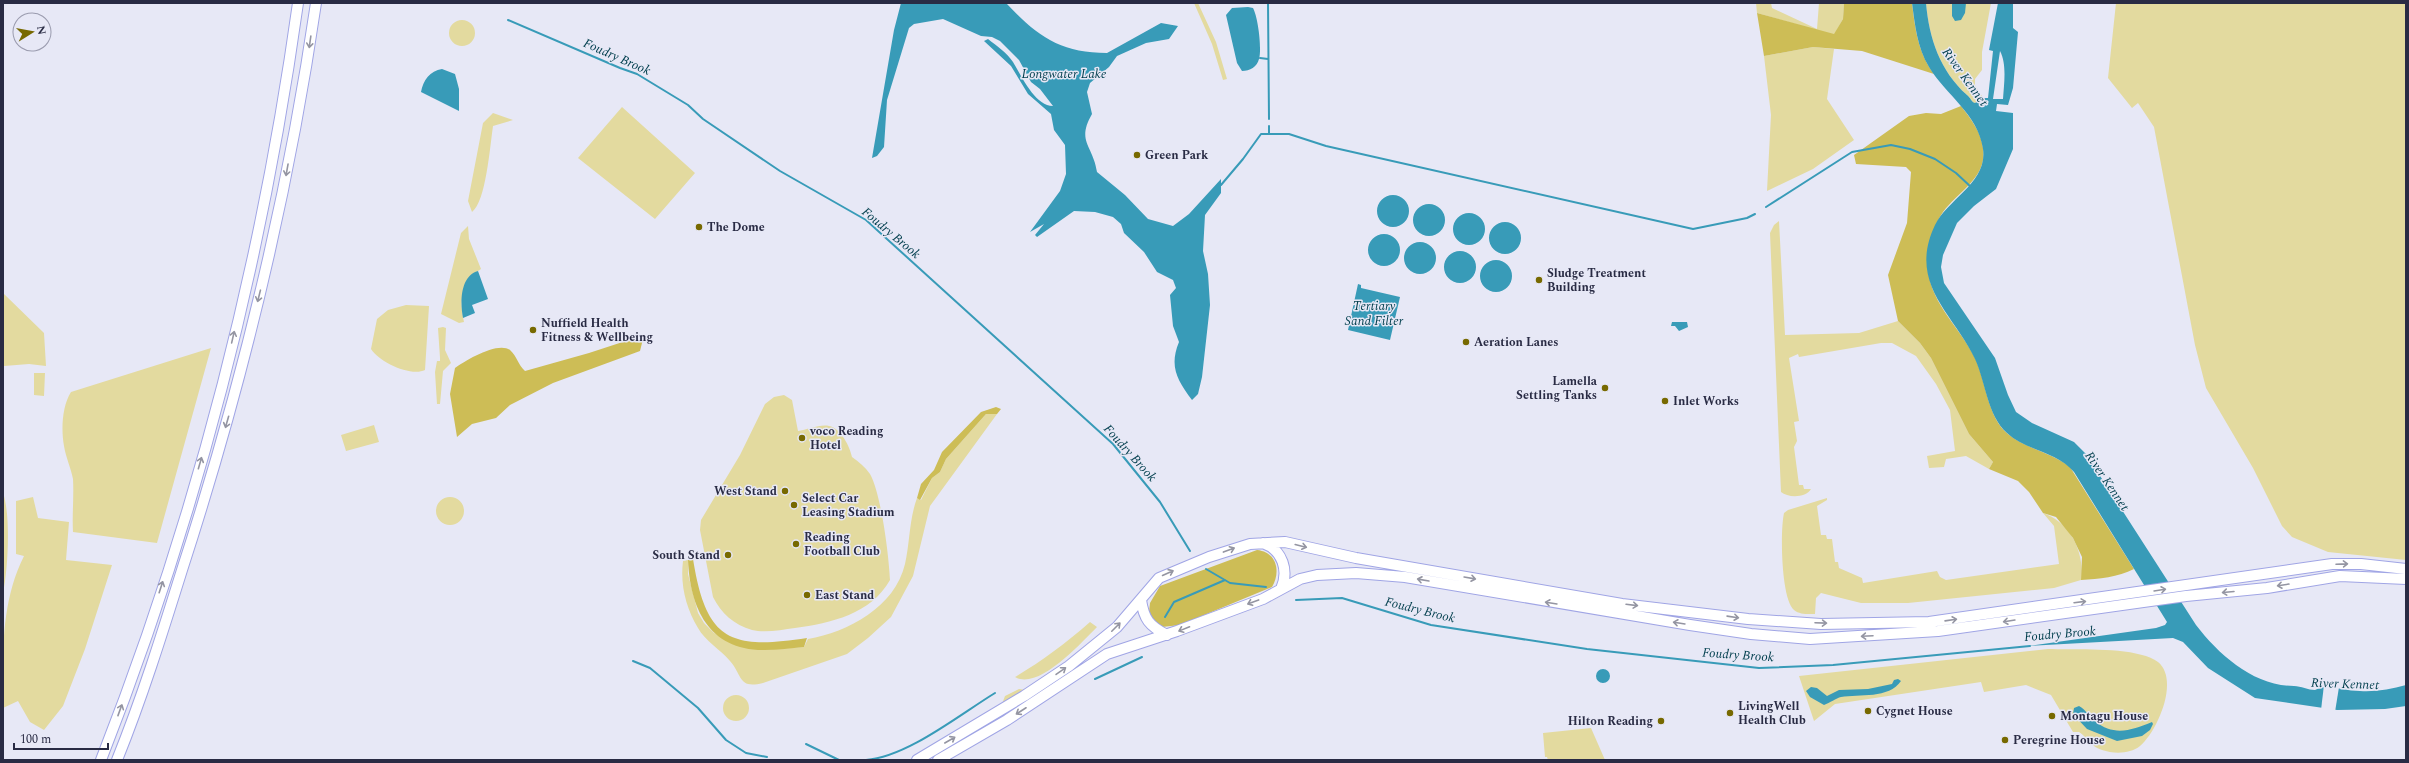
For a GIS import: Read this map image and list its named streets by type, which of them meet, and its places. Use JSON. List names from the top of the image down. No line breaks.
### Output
{"water":["Foudry Brook","Longwater Lake","River Kennet","Tertiary Sand Filter"],"places":["Green Park","The Dome","Sludge Treatment Building","Nuffield Health Fitness & Wellbeing","Aeration Lanes","Lamella Settling Tanks","Inlet Works","voco Reading Hotel","West Stand","Select Car Leasing Stadium","Reading Football Club","South Stand","East Stand","Cygnet House","LivingWell Health Club","Montagu House","Hilton Reading","Peregrine House"],"scale_bar":"100 m","north":"right"}
